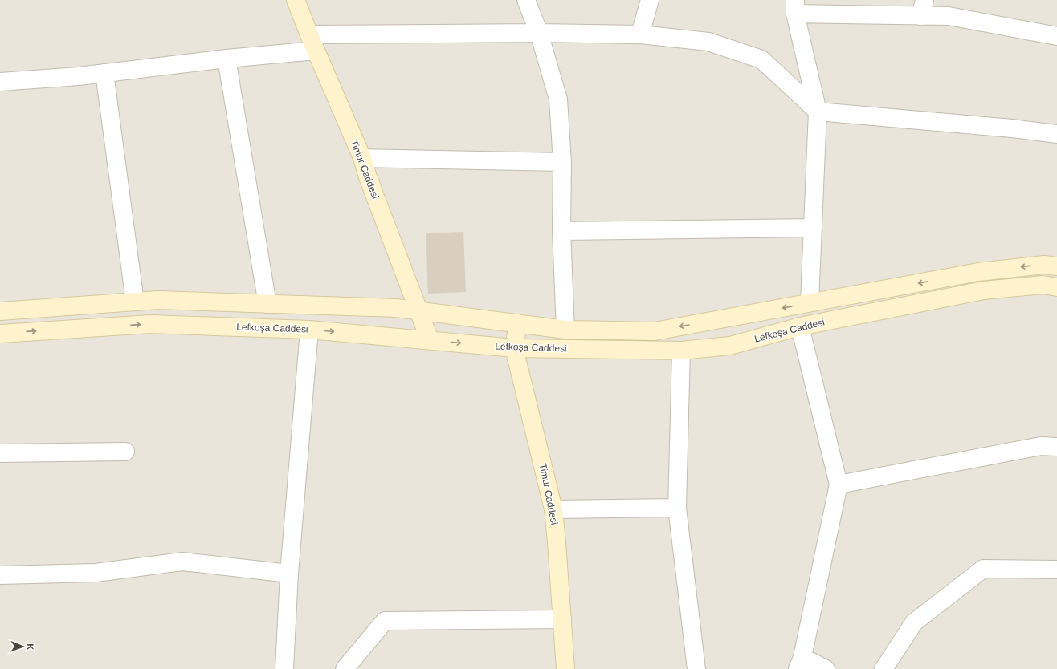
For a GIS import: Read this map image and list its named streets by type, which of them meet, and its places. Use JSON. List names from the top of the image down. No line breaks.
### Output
{"streets":{"street":["Timur Caddesi","Lefkoşa Caddesi"]},"crossings":[["Timur Caddesi","Lefkoşa Caddesi"]],"north":"right"}
